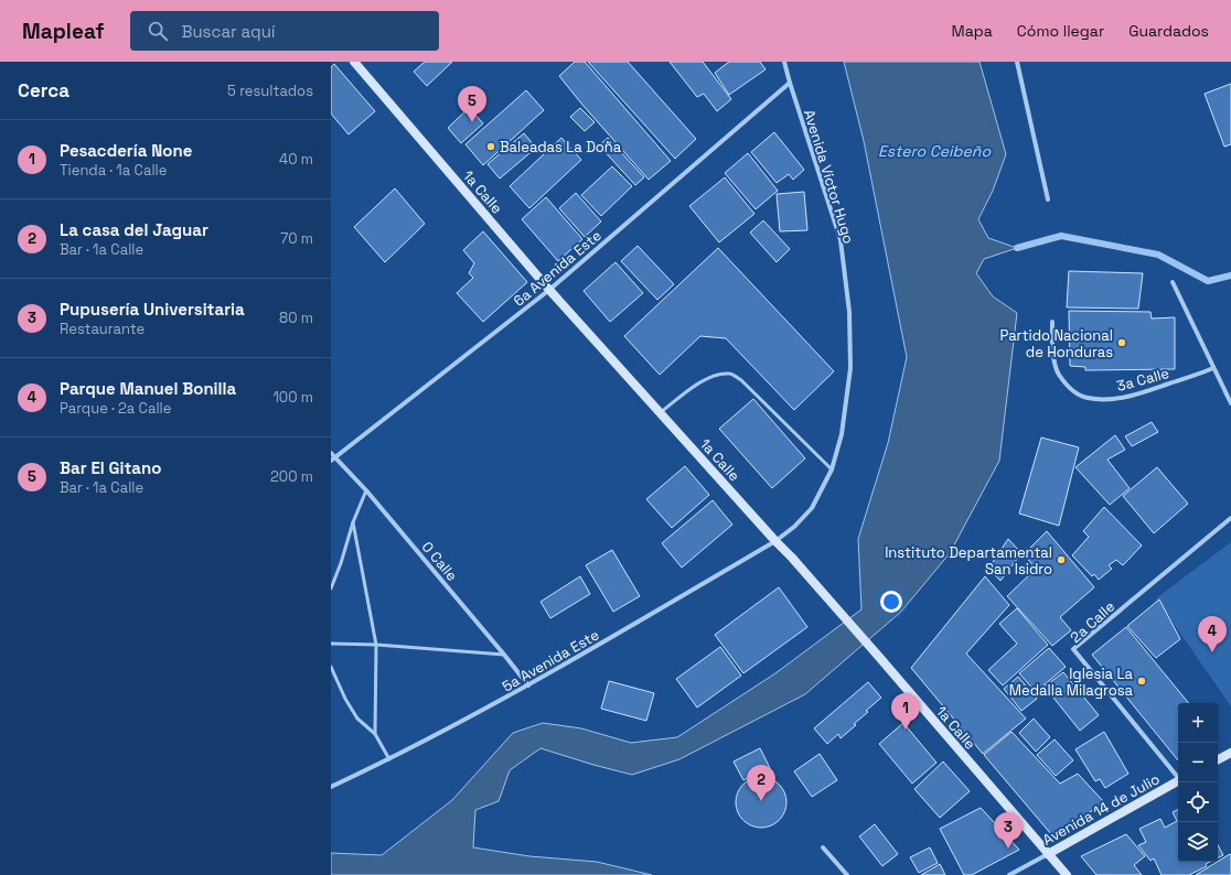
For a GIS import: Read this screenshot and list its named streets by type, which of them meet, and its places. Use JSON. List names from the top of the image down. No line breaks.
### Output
{"streets":{"street":["Avenida Víctor Hugo","1a Calle","6a Avenida Este","3a Calle","0 Calle","2a Calle","5a Avenida Este","Avenida 14 de Julio"]},"crossings":[["Avenida Víctor Hugo","1a Calle"],["Avenida Víctor Hugo","6a Avenida Este"],["Avenida Víctor Hugo","5a Avenida Este"],["1a Calle","6a Avenida Este"],["1a Calle","5a Avenida Este"],["1a Calle","Avenida 14 de Julio"],["6a Avenida Este","0 Calle"],["0 Calle","5a Avenida Este"]],"water":["Estero Ceibeño"],"places":["Baleadas La Doña","Partido Nacional de Honduras","Instituto Departamental San Isidro","Iglesia La Medalla Milagrosa"],"page":{"header":"Mapleaf","search":"Buscar aquí","nav":["Mapa","Cómo llegar","Guardados"],"heading":["Cerca","5 resultados"],"pins":["5","4","1","2","3"],"list":[{"mark":"1","name":"Pesacdería None","note":"Tienda · 1a Calle","value":"40 m"},{"mark":"2","name":"La casa del Jaguar","note":"Bar · 1a Calle","value":"70 m"},{"mark":"3","name":"Pupusería Universitaria","note":"Restaurante","value":"80 m"},{"mark":"4","name":"Parque Manuel Bonilla","note":"Parque · 2a Calle","value":"100 m"},{"mark":"5","name":"Bar El Gitano","note":"Bar · 1a Calle","value":"200 m"}],"map_buttons":["+","−"]}}
